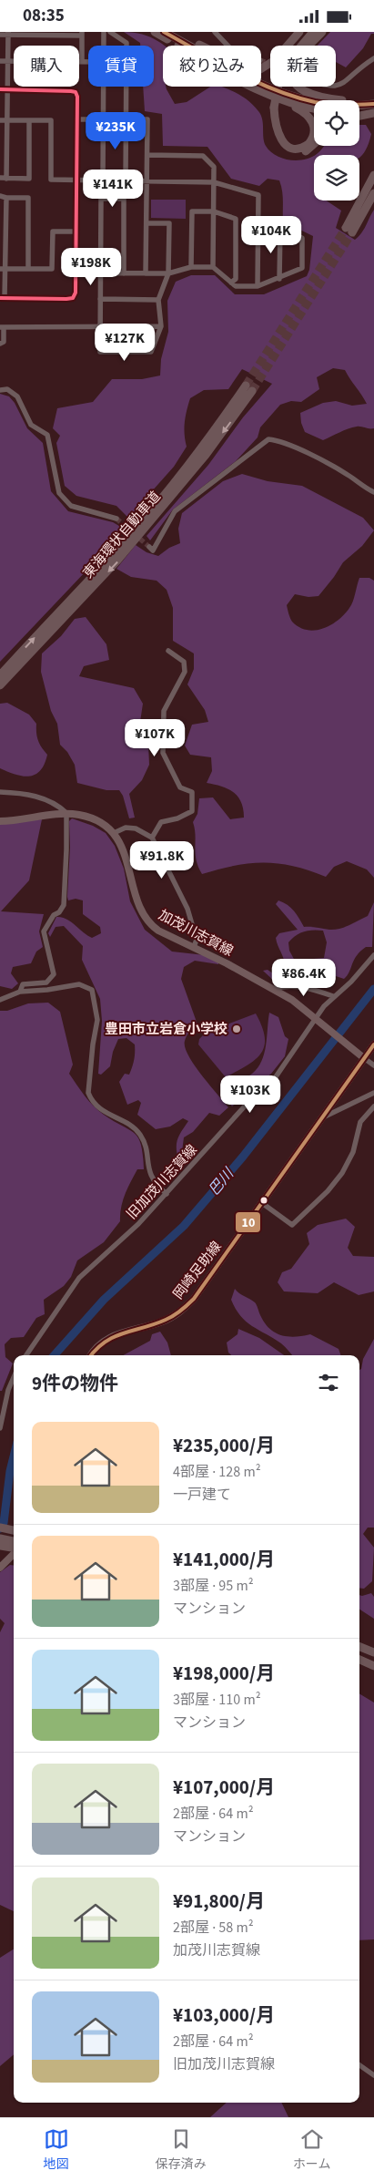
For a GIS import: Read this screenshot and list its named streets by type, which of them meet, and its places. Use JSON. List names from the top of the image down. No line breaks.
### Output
{"streets":{"highway":["東海環状自動車道"],"main road":["加茂川志賀線","岡崎足助線"],"street":["旧加茂川志賀線"]},"crossings":[["加茂川志賀線","旧加茂川志賀線"],["加茂川志賀線","岡崎足助線"]],"water":["巴川"],"places":["豊田市立岩倉小学校"],"lines":["transit line 10"],"page":{"status":"08:35","chip":["購入","賃貸","絞り込み","新着"],"price":["¥235K","¥141K","¥104K","¥198K","¥127K","¥107K","¥91.8K","¥86.4K","¥103K"],"heading":"9件の物件","list":[{"name":"¥235,000/月","note":"4部屋 · 128 m² · 一戸建て"},{"name":"¥141,000/月","note":"3部屋 · 95 m² · マンション"},{"name":"¥198,000/月","note":"3部屋 · 110 m² · マンション"},{"name":"¥107,000/月","note":"2部屋 · 64 m² · マンション"},{"name":"¥91,800/月","note":"2部屋 · 58 m² · 加茂川志賀線"},{"name":"¥103,000/月","note":"2部屋 · 64 m² · 旧加茂川志賀線"}],"tabs":["地図","保存済み","ホーム"]}}
